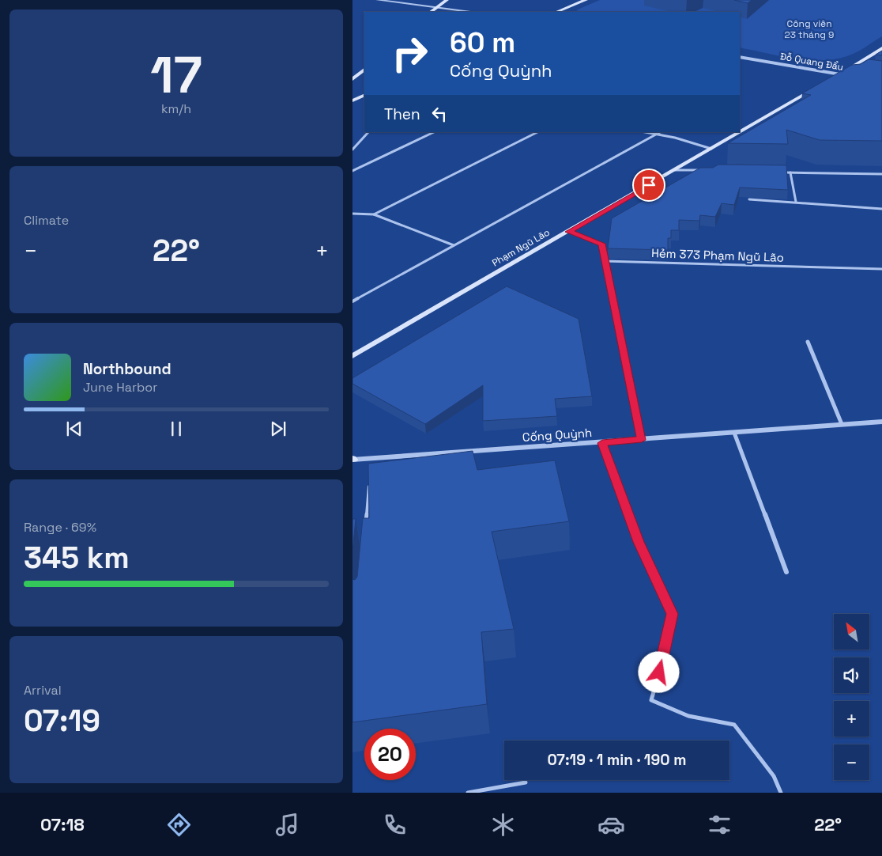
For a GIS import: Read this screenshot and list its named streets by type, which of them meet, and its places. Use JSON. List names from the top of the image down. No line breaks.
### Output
{"streets":{"main road":["Phạm Ngũ Lão"],"street":["Ðỗ Quang Ðẩu","Cống Quỳnh"],"lane":["Hẻm 373 Phạm Ngũ Lão"]},"parks":["Công viên 23 tháng 9"],"north":"top left","page":{"tile":[["17","km/h"],"Climate",["Range · 69%","345 km"],["Arrival","07:19"]],"turn":["60 m","Cống Quỳnh"],"then":"Then","heat":["−","22°","+"],"song":["Northbound","June Harbor"],"map_buttons":["+","−"],"limit":"20","trip":"07:19 · 1 min · 190 m","tabs":["07:18","22°"]}}
